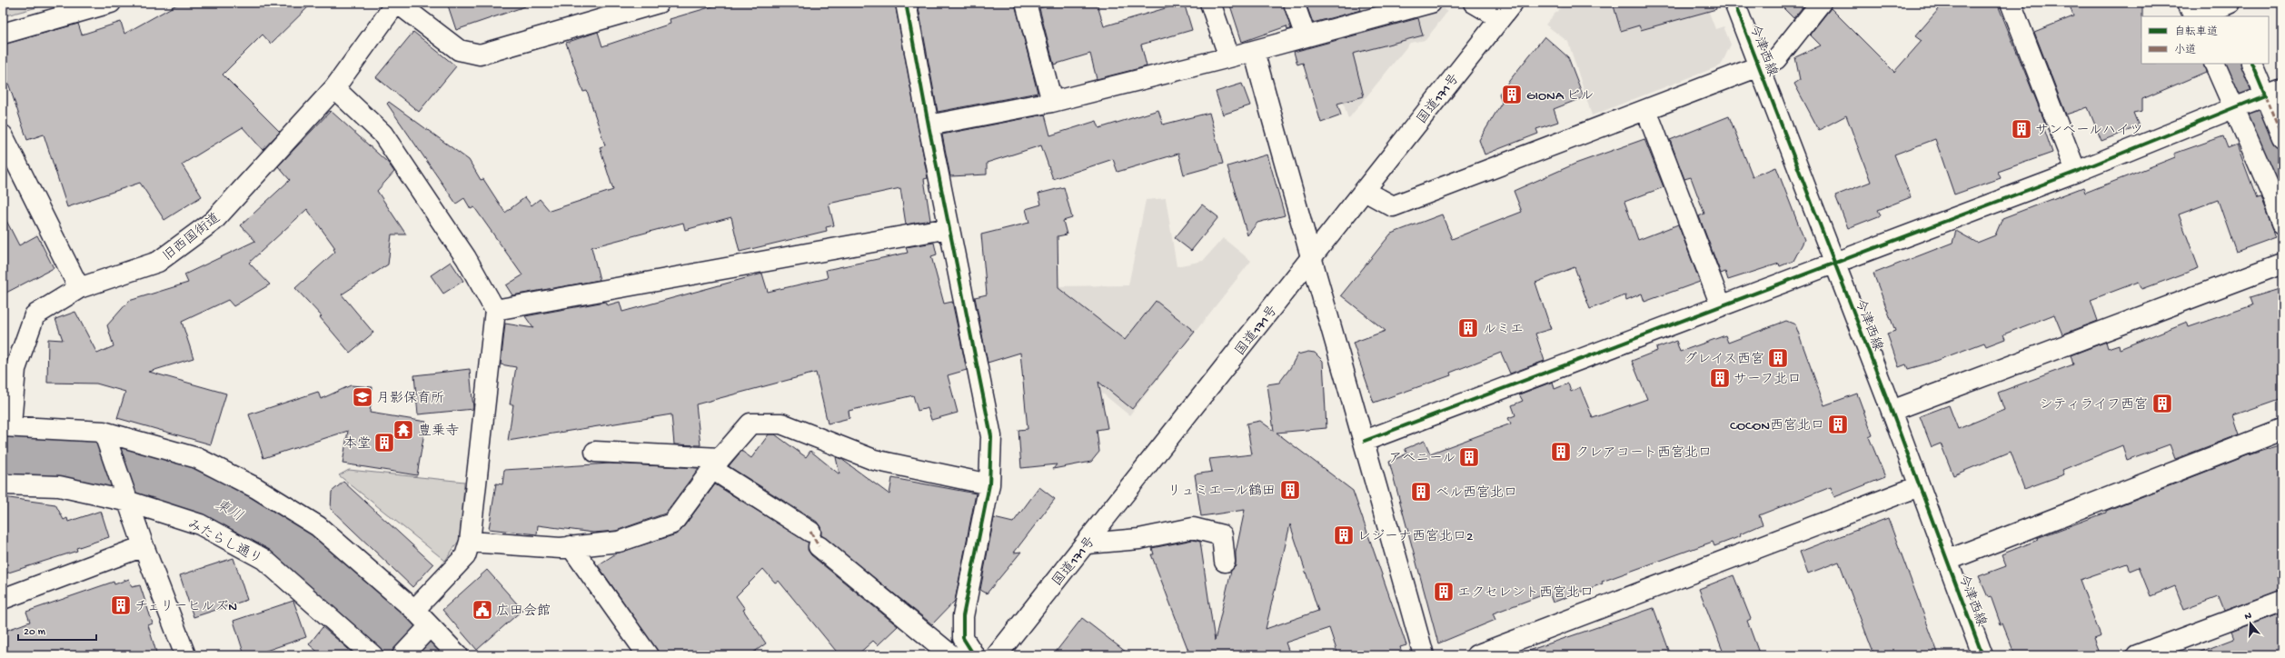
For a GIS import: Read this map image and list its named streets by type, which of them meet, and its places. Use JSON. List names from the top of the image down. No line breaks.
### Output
{"streets":{"main road":["今津西線","国道171号","旧西国街道","みたらし通り"]},"water":["東川"],"places":{"building":["GIONA ビル","サンベールハイツ","ルミエ","グレイス西宮","サーフ北口","シティライフ西宮","COCON西宮北口","本堂","クレアコート西宮北口","アベニール","リュミエール鶴田","ベル西宮北口","レジーナ西宮北口2","エクセレント西宮北口","チェリーヒルズN"],"school or university":["月影保育所"],"temple":["豊乗寺"],"public building":["広田会館"]},"legend":["自転車道","小道"],"scale_bar":"20 m","north":"top"}
